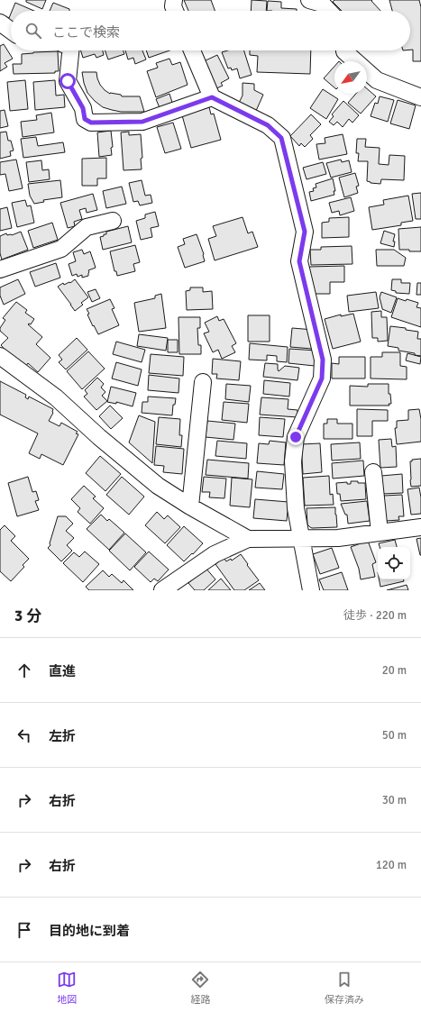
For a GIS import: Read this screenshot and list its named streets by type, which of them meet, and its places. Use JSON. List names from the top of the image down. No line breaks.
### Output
{"north":"bottom left","page":{"search":"ここで検索","heading":["3 分","徒歩 · 220 m"],"list":[["直進","20 m"],["左折","50 m"],["右折","30 m"],["右折","120 m"],"目的地に到着"],"nav":["地図","経路","保存済み"]}}
